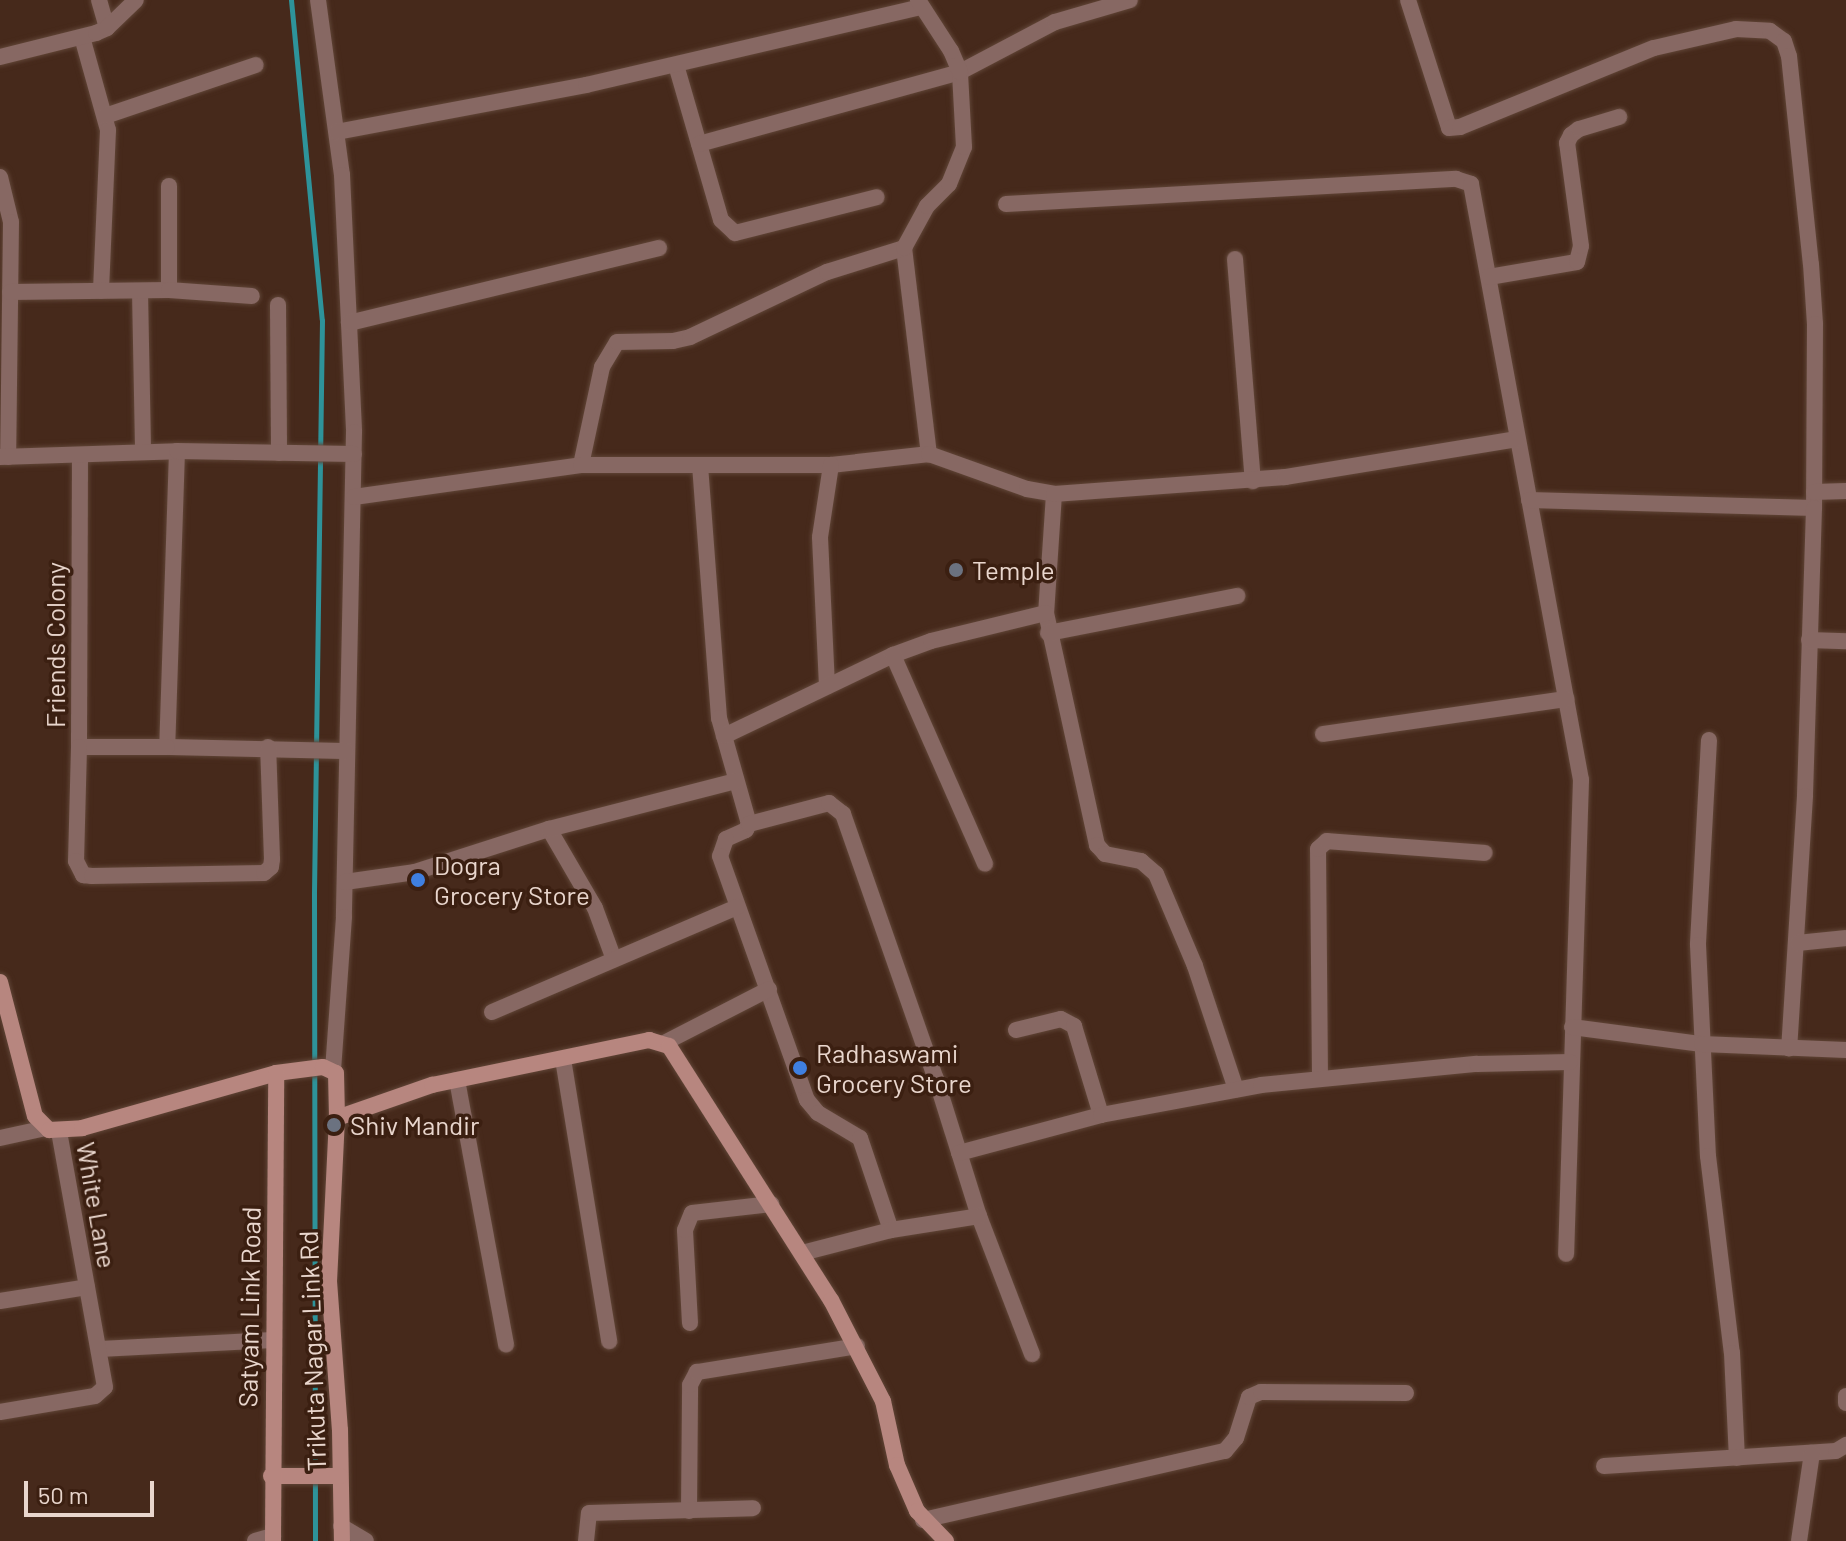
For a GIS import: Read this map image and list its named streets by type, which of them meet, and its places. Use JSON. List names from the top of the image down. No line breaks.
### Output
{"streets":{"main road":["Satyam Link Road","Trikuta Nagar Link Rd"],"street":["Friends Colony","White Lane"]},"places":["Temple","Dogra Grocery Store","Radhaswami Grocery Store","Shiv Mandir"],"scale_bar":"50 m"}
